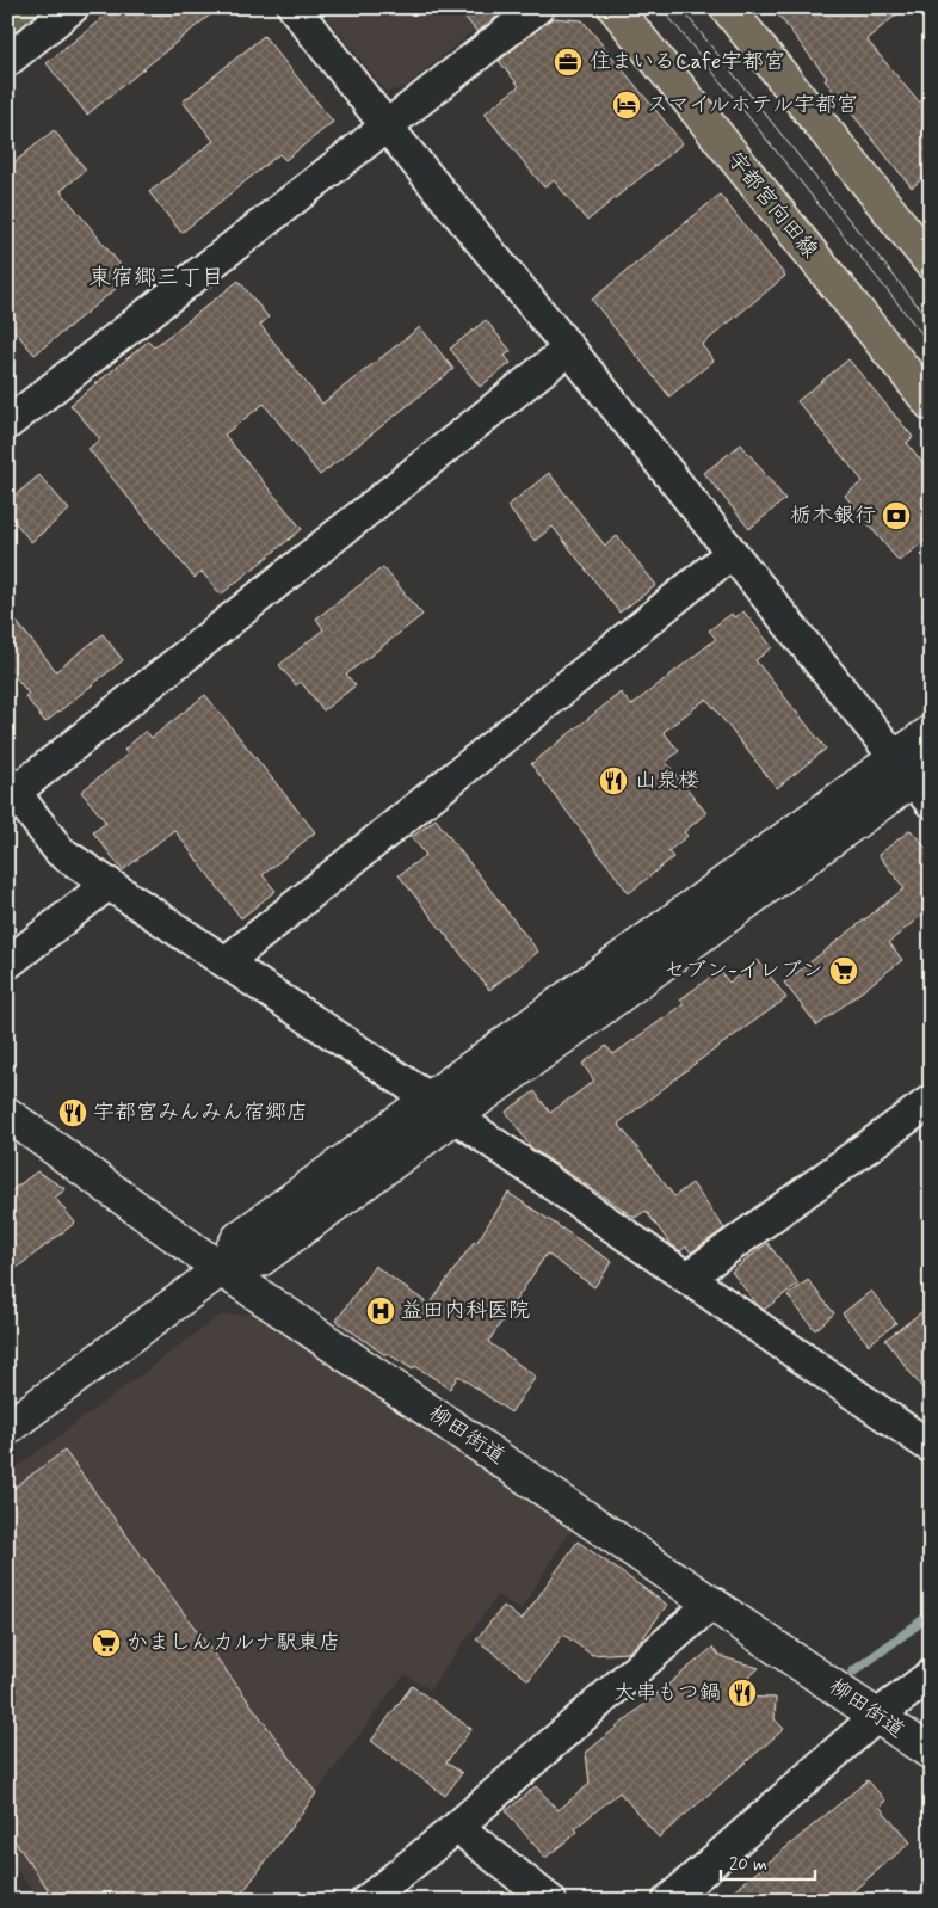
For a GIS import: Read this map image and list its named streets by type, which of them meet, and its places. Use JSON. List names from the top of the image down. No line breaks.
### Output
{"streets":{"main road":["宇都宮向田線"],"street":["柳田街道"]},"districts":["東宿郷三丁目"],"places":{"office":["住まいるCafe宇都宮"],"hotel":["スマイルホテル宇都宮"],"bank":["栃木銀行"],"restaurant":["山泉楼","宇都宮みんみん宿郷店","大串もつ鍋"],"supermarket":["セブン-イレブン","かましんカルナ駅東店"],"hospital":["益田内科医院"]},"scale_bar":"20 m"}
